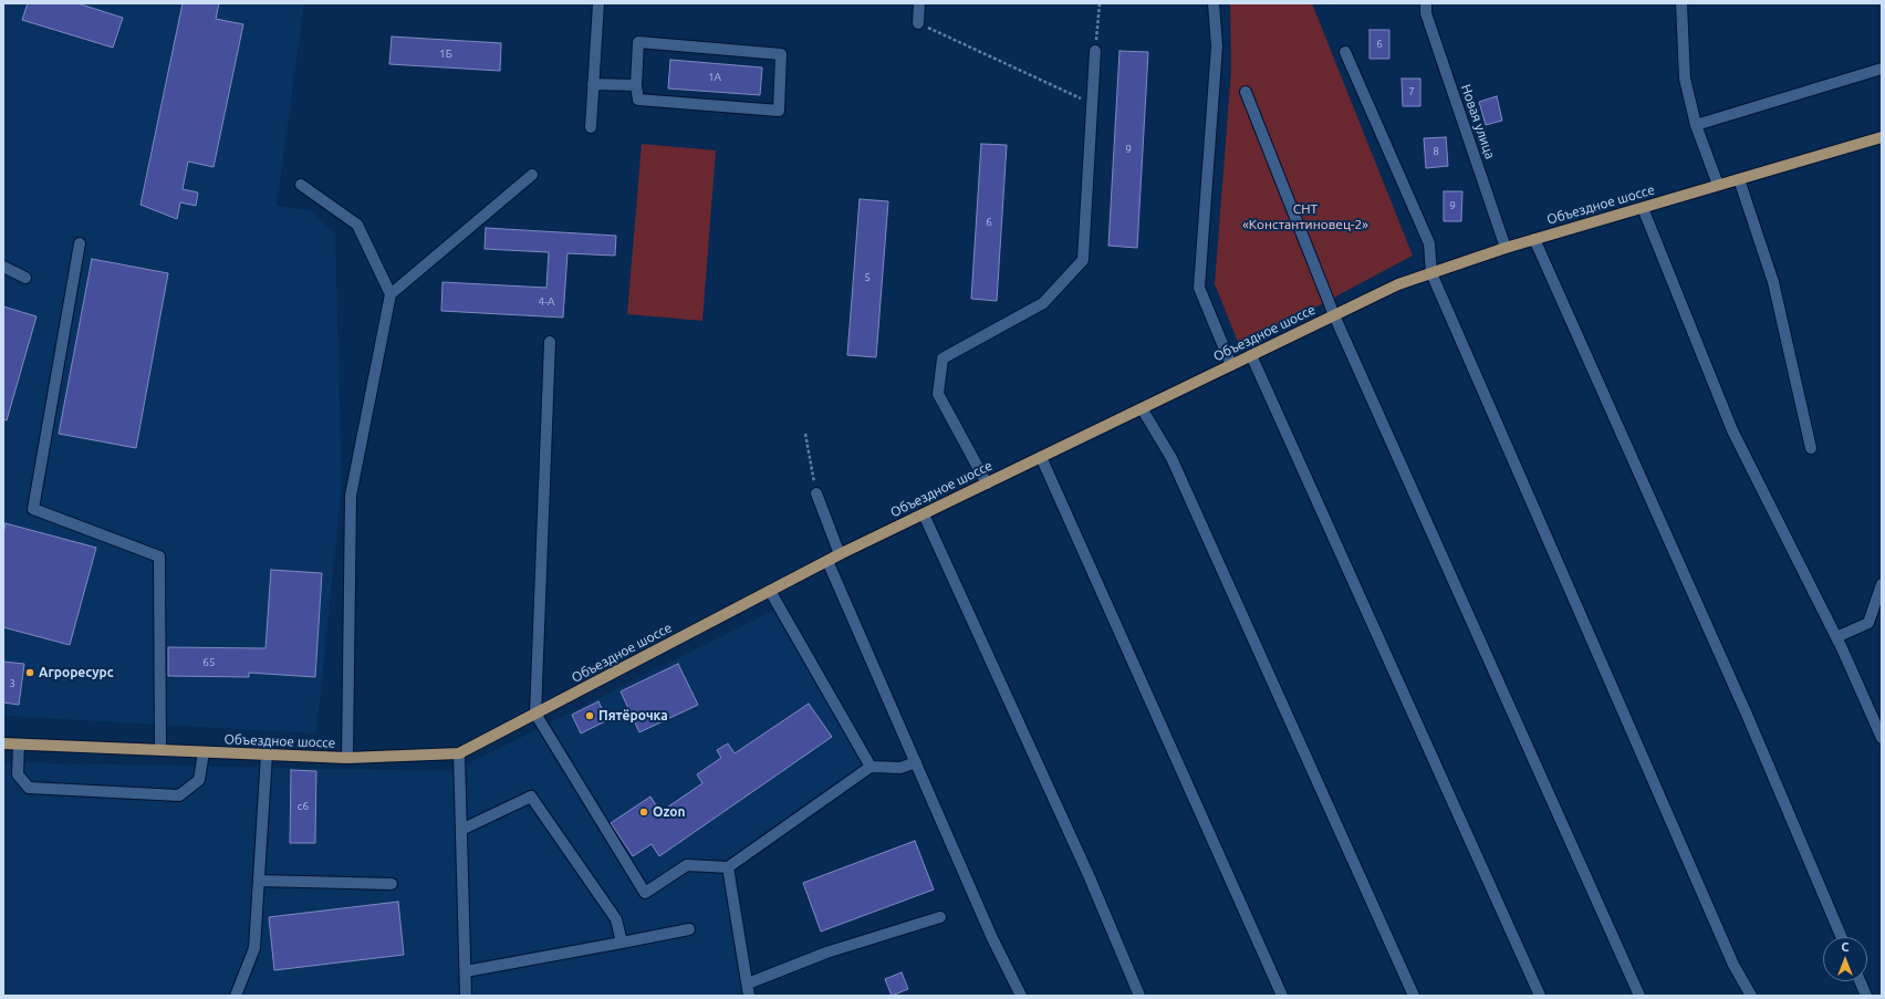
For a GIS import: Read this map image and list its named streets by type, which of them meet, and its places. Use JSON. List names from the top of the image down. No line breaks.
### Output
{"streets":{"main road":["Объездное шоссе"],"street":["Новая улица"]},"crossings":[["Новая улица","Объездное шоссе"]],"parks":["СНТ «Константиновец-2»"],"places":["Агроресурс","Пятёрочка","Ozon"],"house_numbers":["6","1Б","1А","7","9","8","9","6","5","4-А","65","3","с6"],"north":"top"}
